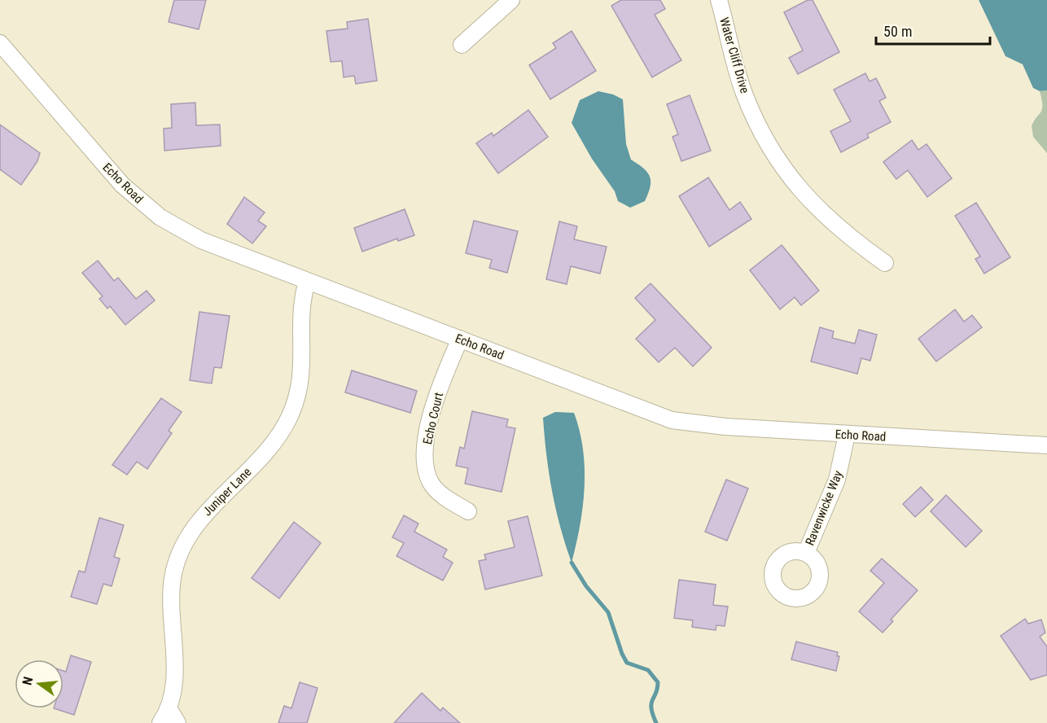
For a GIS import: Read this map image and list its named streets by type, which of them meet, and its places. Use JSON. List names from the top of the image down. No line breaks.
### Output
{"streets":{"street":["Water Cliff Drive","Echo Road","Echo Court","Juniper Lane","Ravenwicke Way"]},"crossings":[["Echo Road","Echo Court"],["Echo Road","Juniper Lane"],["Echo Road","Ravenwicke Way"]],"scale_bar":"50 m","north":"left"}
